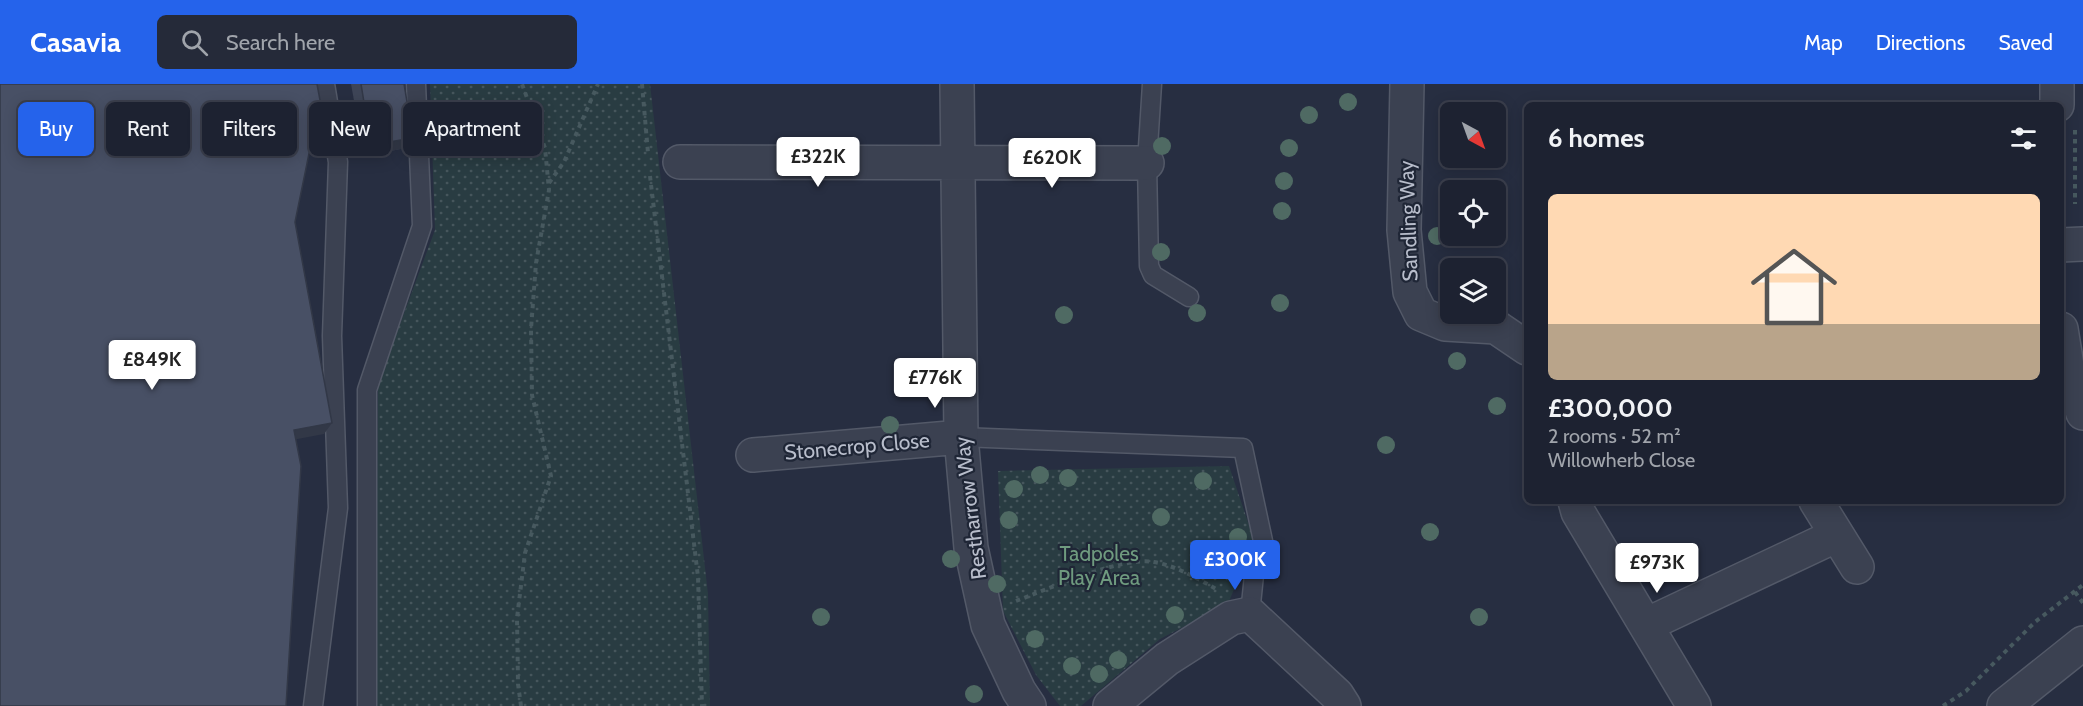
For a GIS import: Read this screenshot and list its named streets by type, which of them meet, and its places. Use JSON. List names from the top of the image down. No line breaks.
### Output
{"streets":{"street":["Sandling Way","Stonecrop Close","Restharrow Way"]},"crossings":[["Stonecrop Close","Restharrow Way"]],"parks":["Tadpoles Play Area"],"north":"bottom right","page":{"header":"Casavia","search":"Search here","nav":["Map","Directions","Saved"],"chip":["Buy","Rent","Filters","New","Apartment"],"heading":"6 homes","price":["£322K","£620K","£849K","£776K","£300K","£973K"],"list":[{"name":"£300,000","note":"2 rooms · 52 m² · Willowherb Close"}]}}
